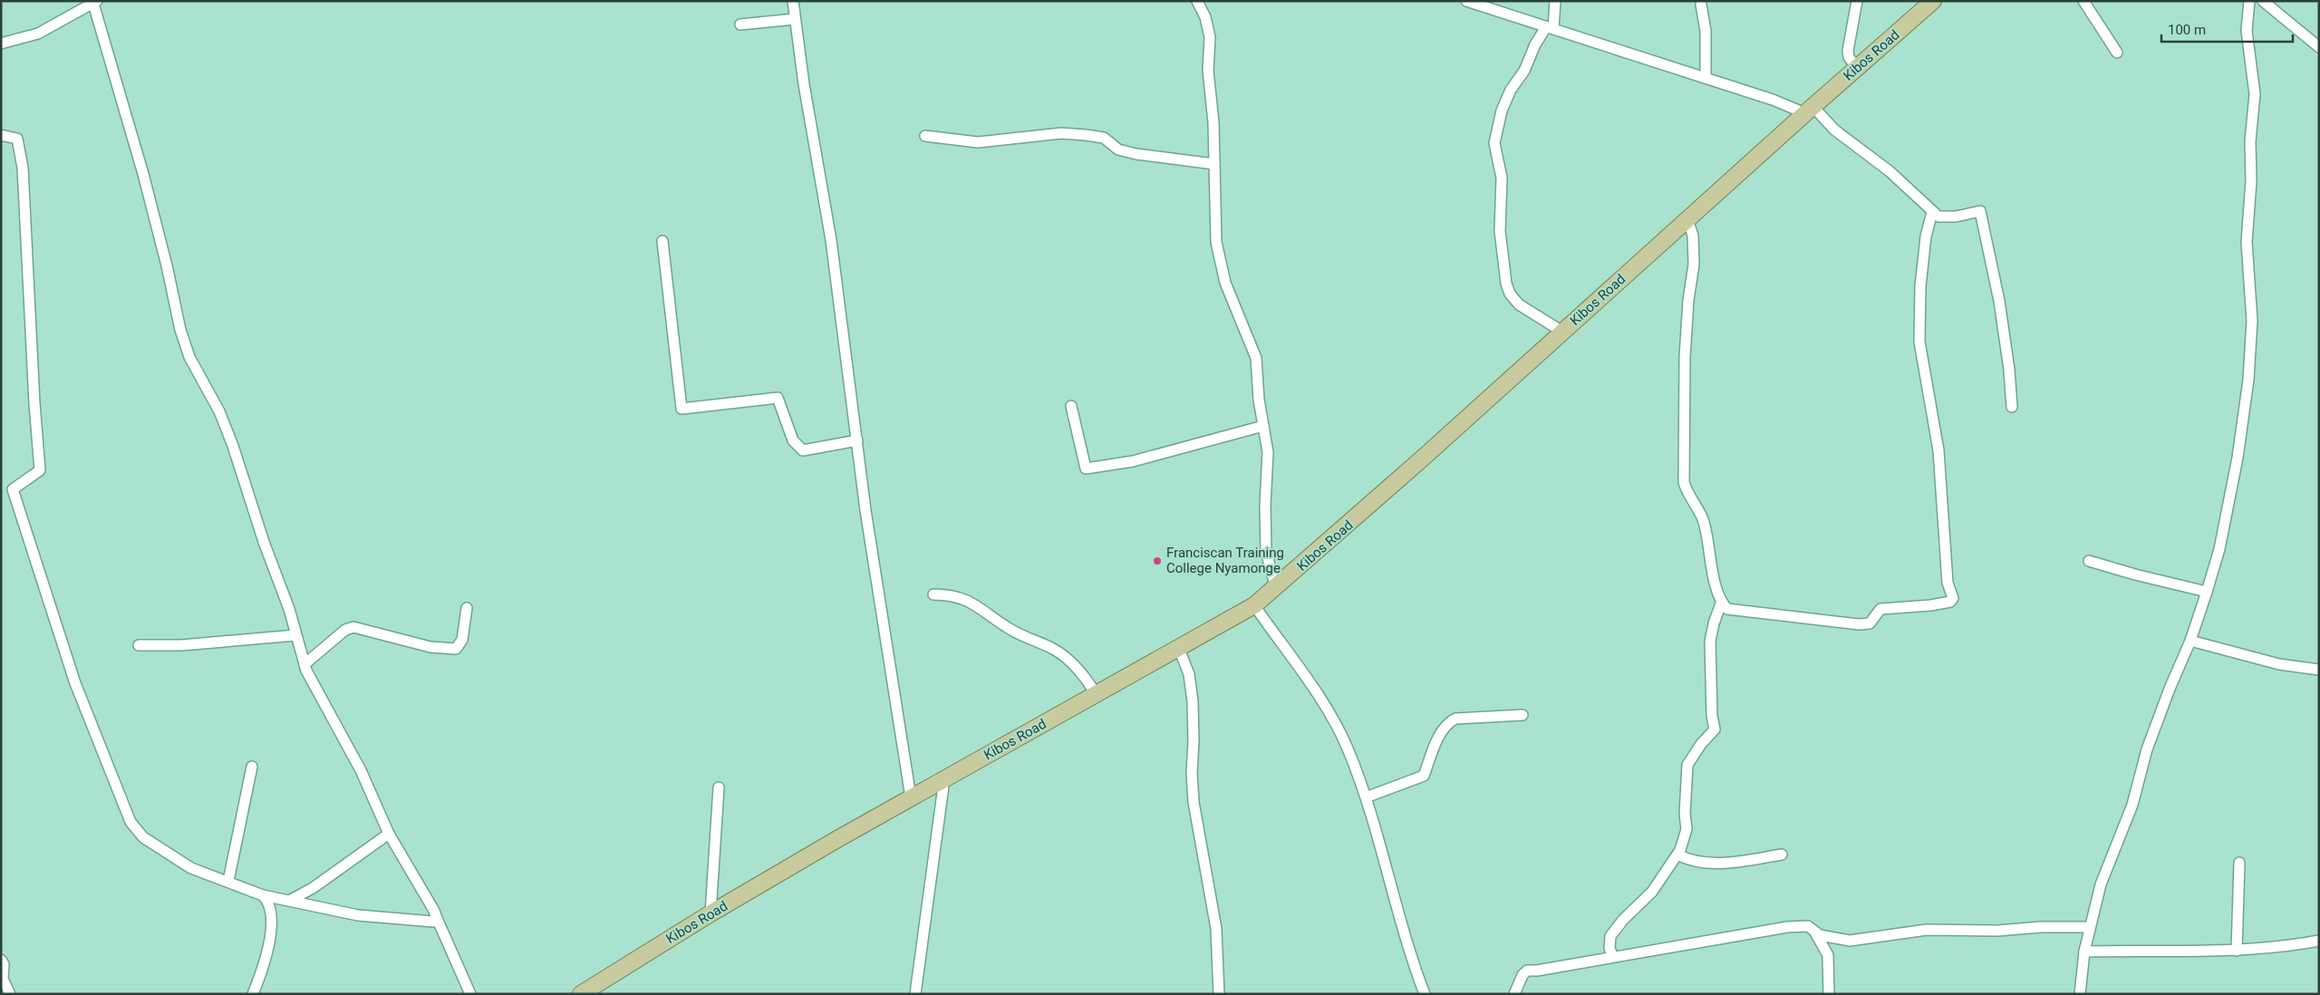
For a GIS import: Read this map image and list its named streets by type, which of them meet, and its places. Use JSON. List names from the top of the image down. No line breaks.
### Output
{"streets":{"main road":["Kibos Road"]},"places":["Franciscan Training College Nyamonge"],"scale_bar":"100 m"}
